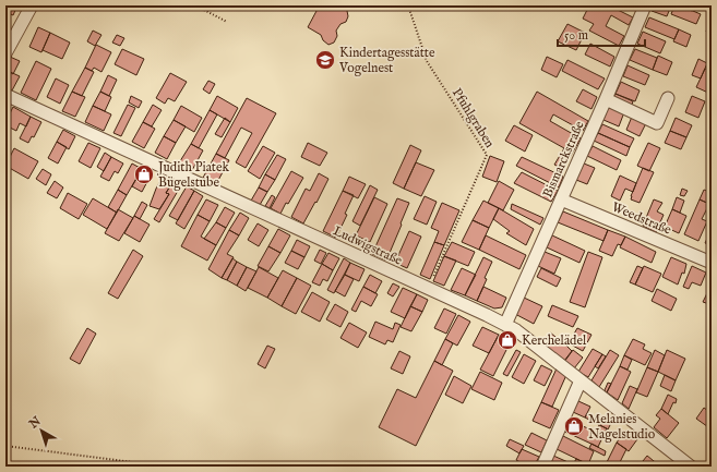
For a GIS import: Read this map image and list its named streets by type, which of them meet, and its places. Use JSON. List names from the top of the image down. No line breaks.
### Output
{"streets":{"street":["Bismarckstraße","Weedstraße","Ludwigstraße"],"path":["Pfuhlgraben"]},"crossings":[["Pfuhlgraben","Ludwigstraße"],["Bismarckstraße","Weedstraße"],["Bismarckstraße","Ludwigstraße"]],"places":{"school or university":["Kindertagesstätte Vogelnest"],"shop":["Judith Piatek Bügelstube","Kerchelädel","Melanies Nagelstudio"]},"scale_bar":"50 m","north":"top left"}
